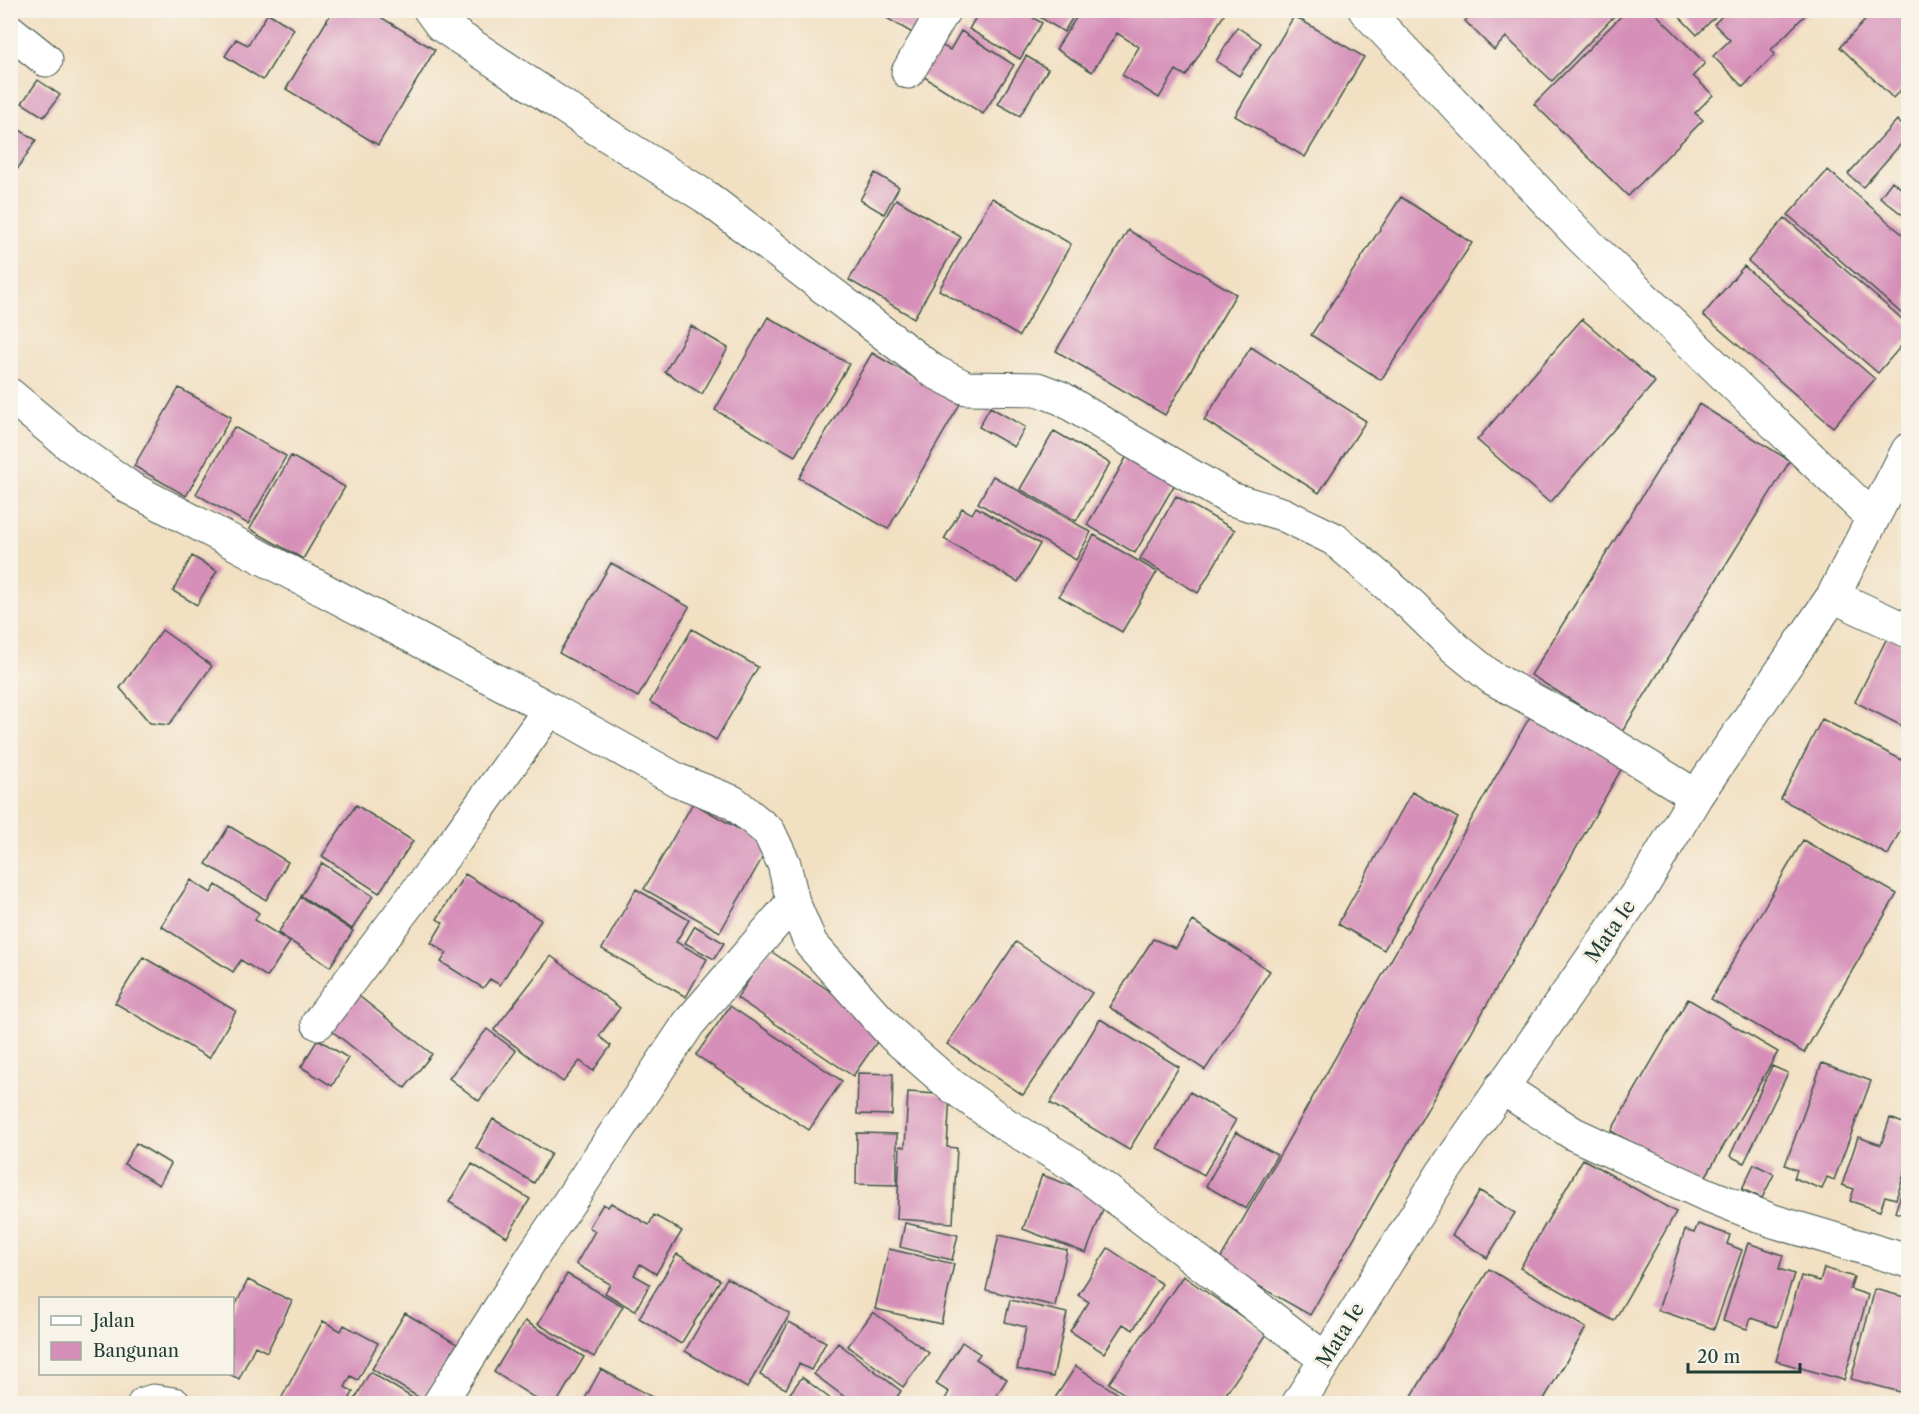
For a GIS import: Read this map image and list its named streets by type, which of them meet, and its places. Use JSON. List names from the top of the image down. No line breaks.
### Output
{"streets":{"street":["Mata Ie"]},"legend":["Jalan","Bangunan"],"scale_bar":"20 m"}
